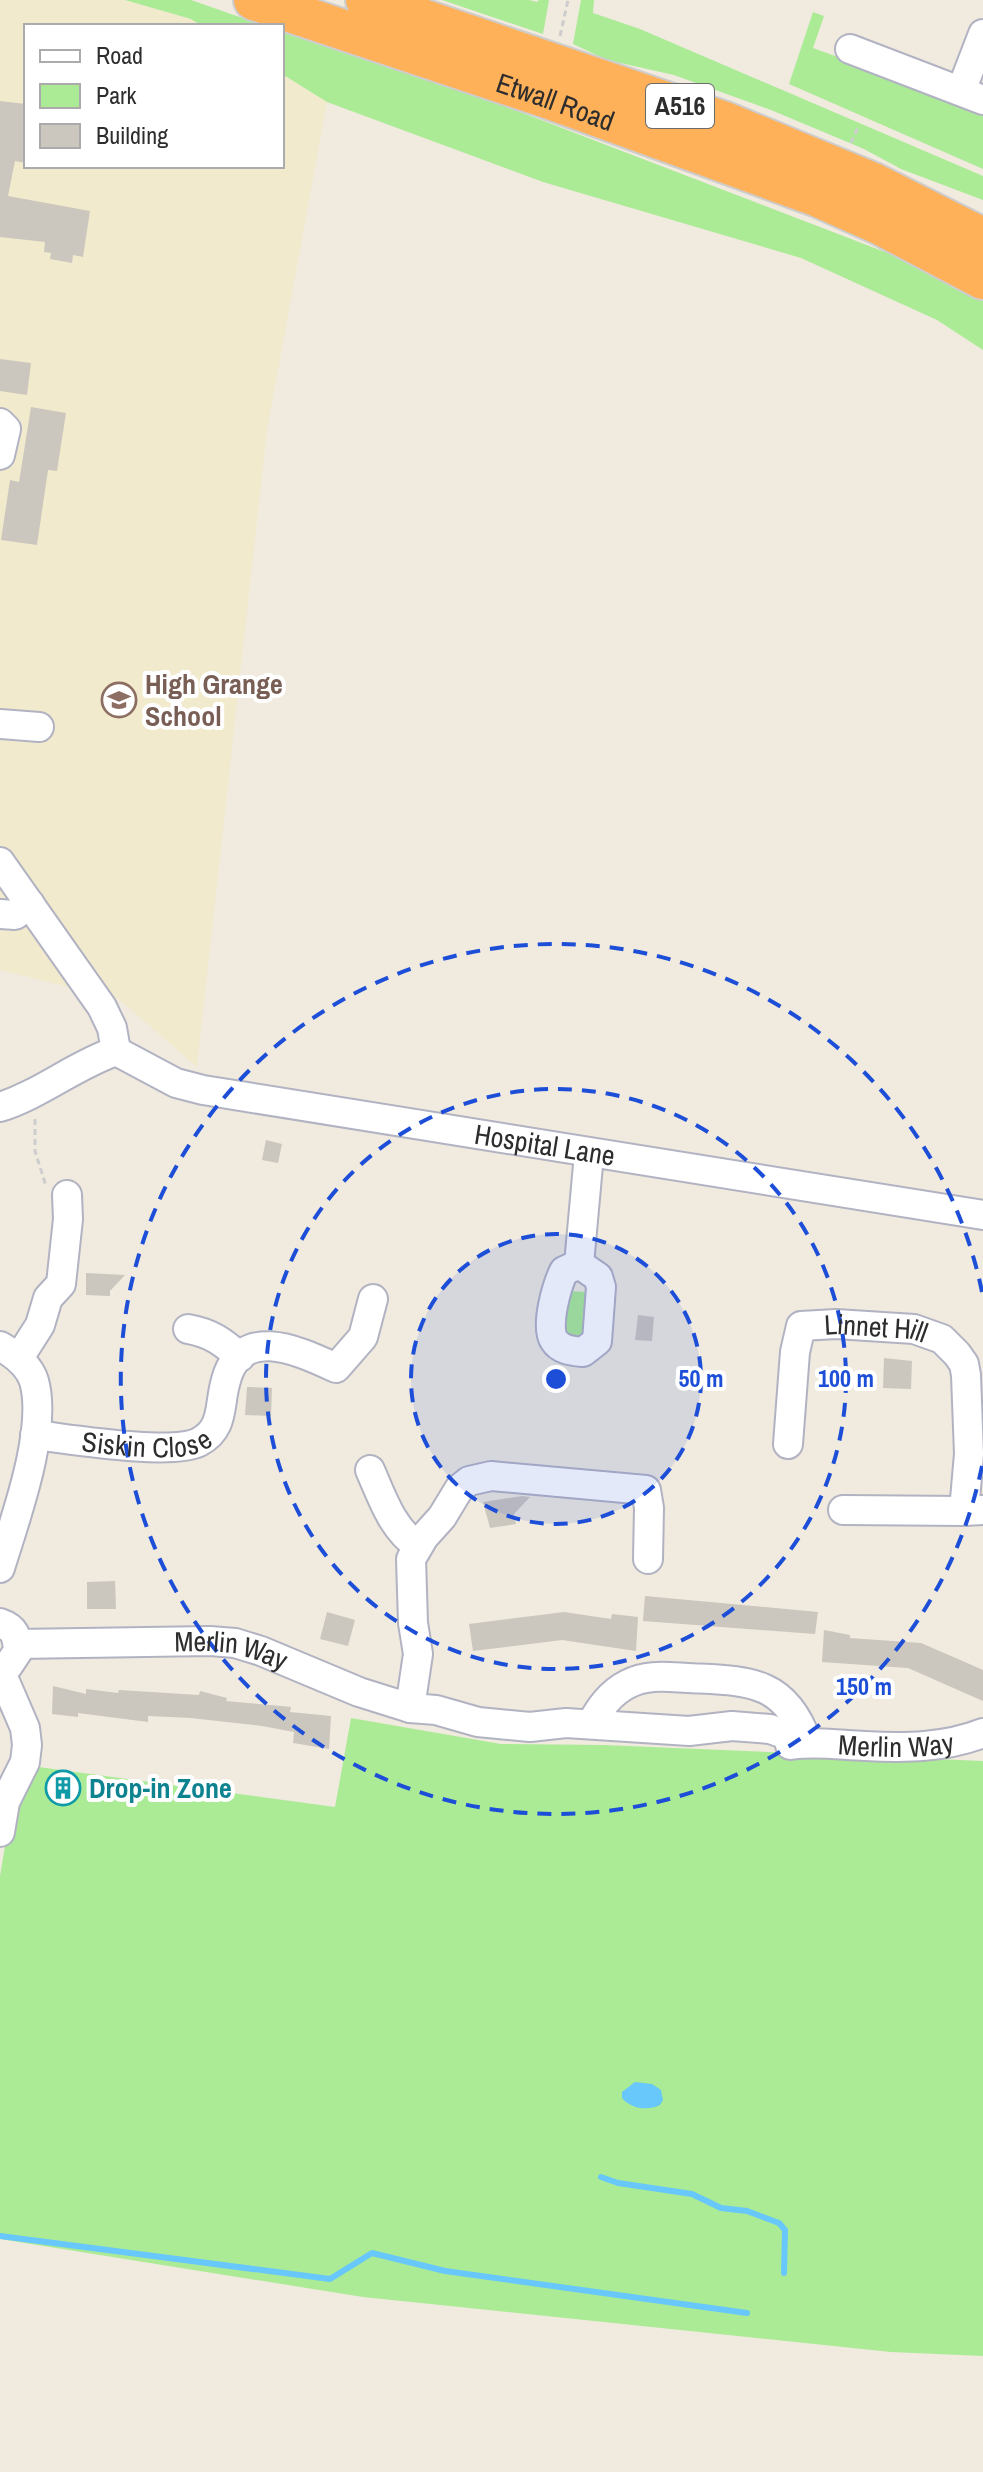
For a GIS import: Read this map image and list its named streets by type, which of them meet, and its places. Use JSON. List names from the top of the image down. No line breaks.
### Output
{"streets":{"highway":["Etwall Road","A516"],"street":["Hospital Lane","Linnet Hill","Siskin Close","Merlin Way"]},"places":{"school or university":["High Grange School"],"building":["Drop-in Zone"]},"legend":["Road","Park","Building"],"rings":["50 m","100 m","150 m"]}
